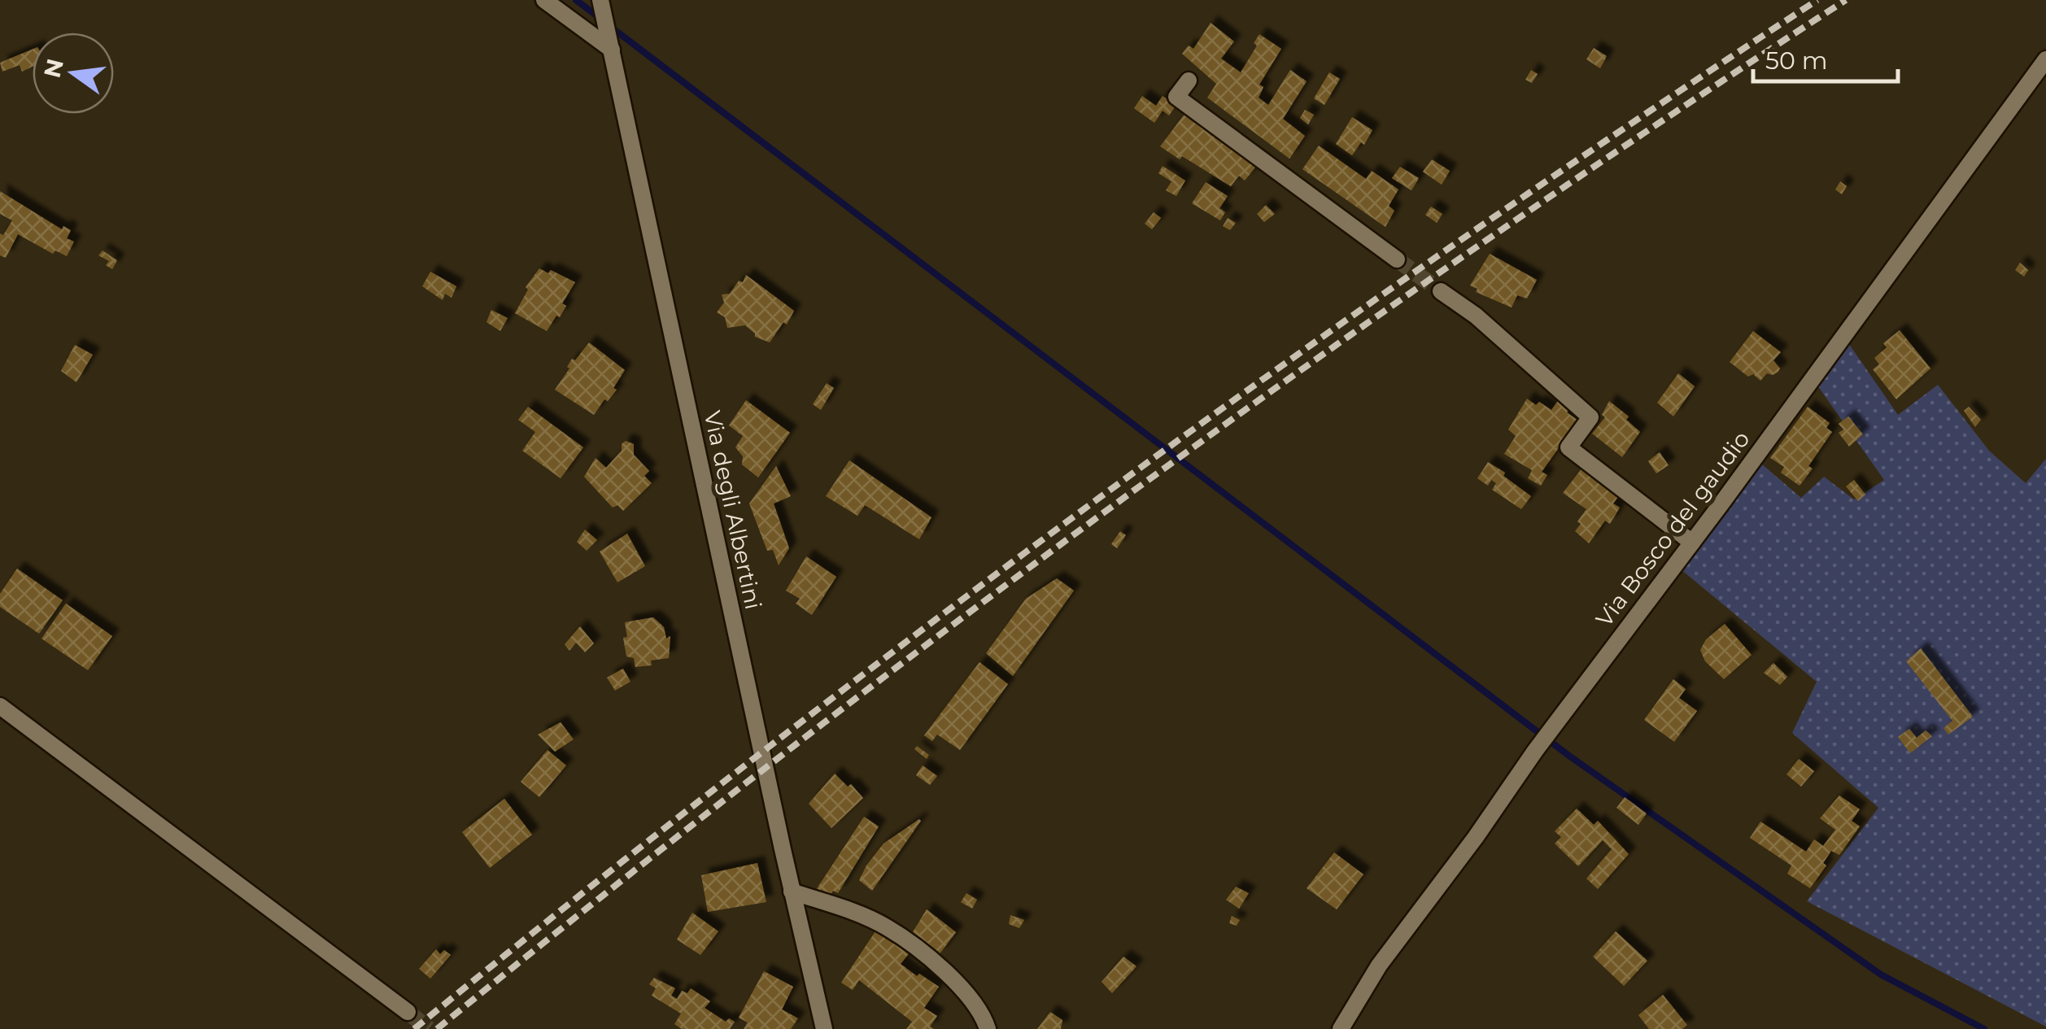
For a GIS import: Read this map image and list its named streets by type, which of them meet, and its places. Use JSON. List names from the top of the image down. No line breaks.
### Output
{"streets":{"street":["Via degli Albertini","Via Bosco del gaudio"]},"scale_bar":"50 m","north":"left"}
